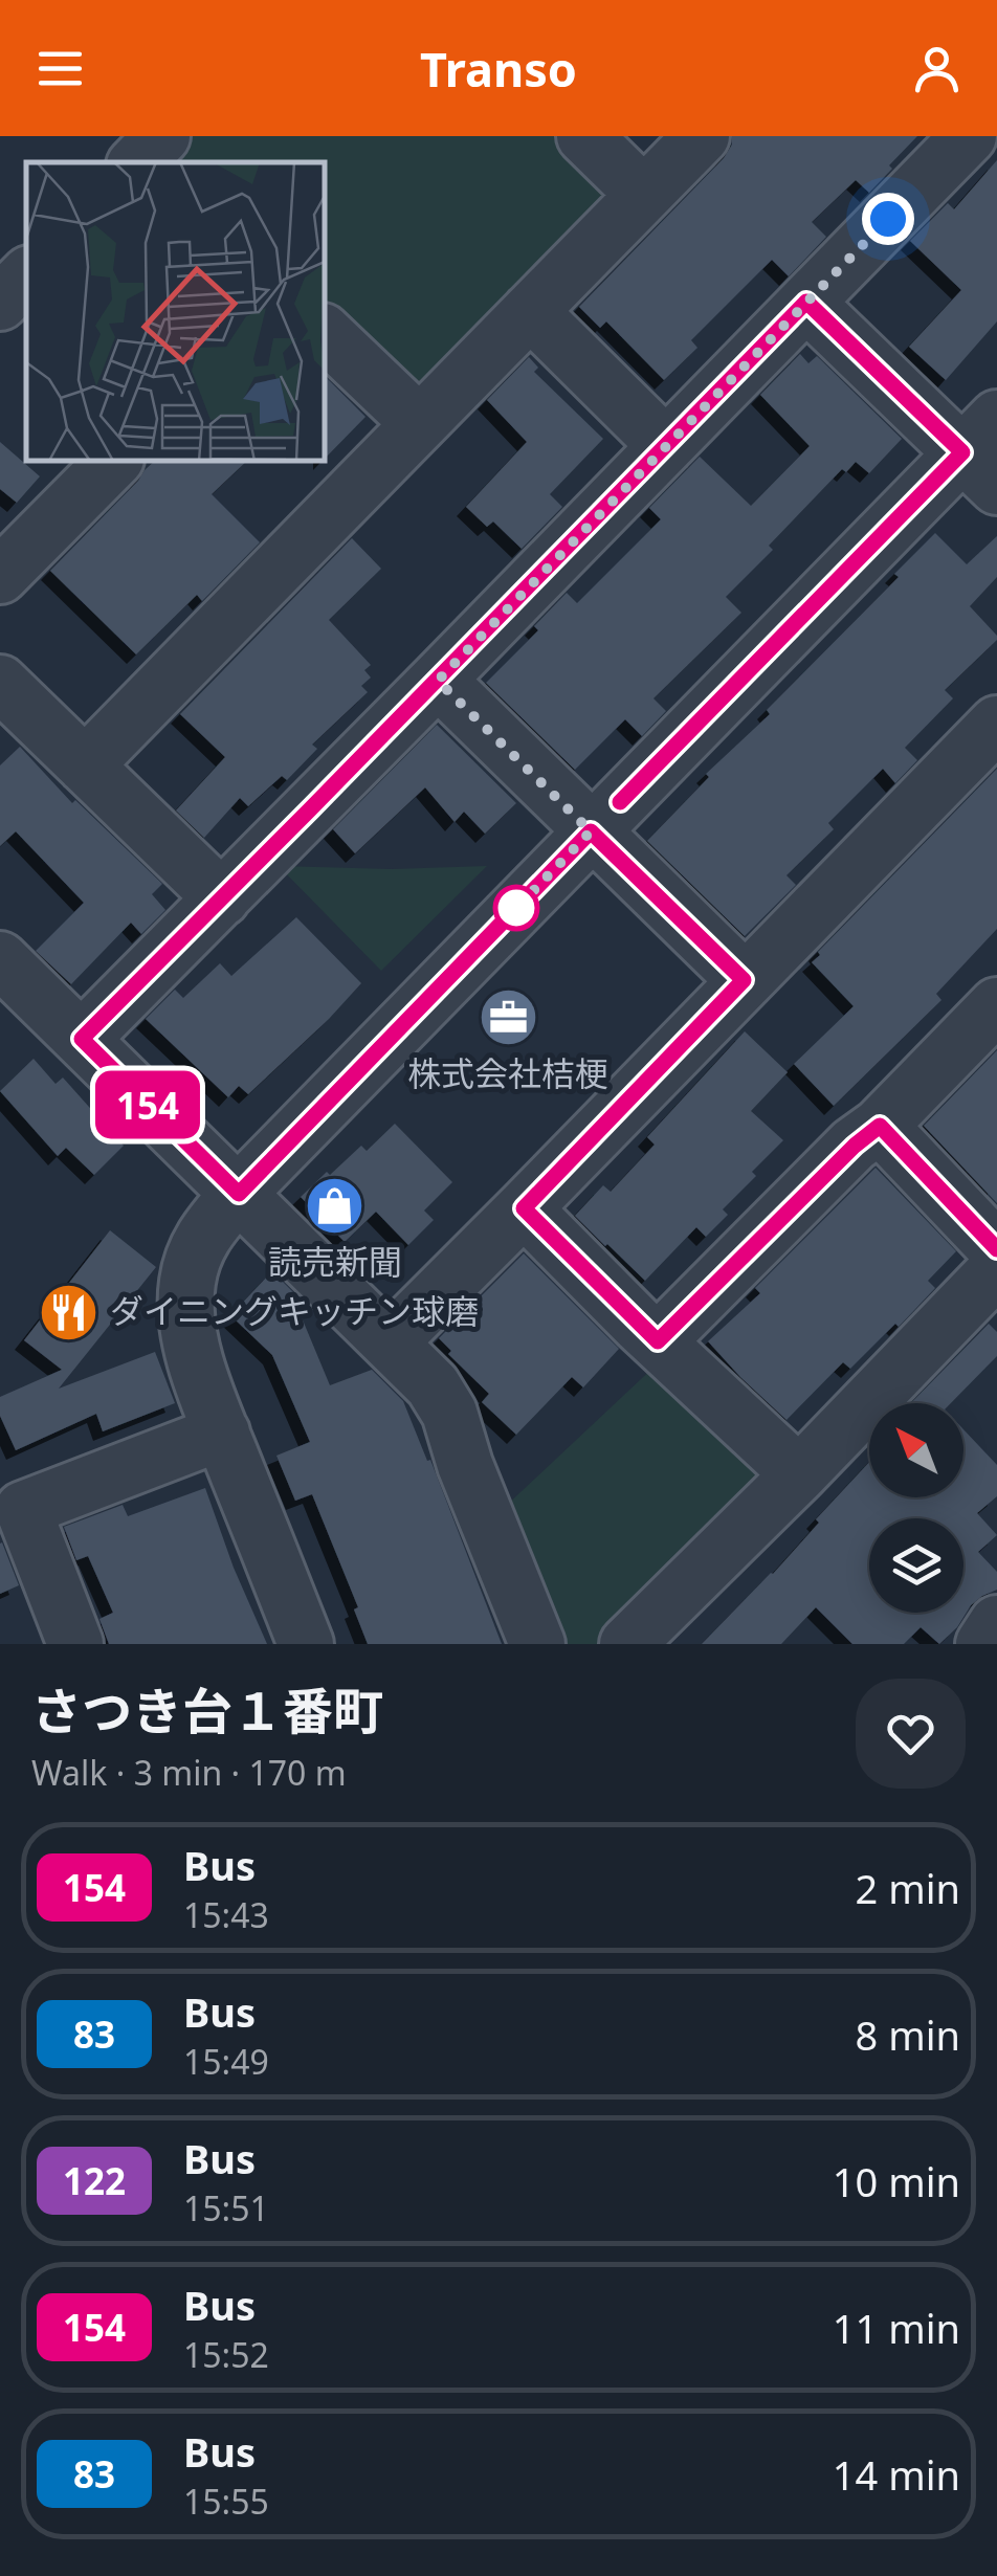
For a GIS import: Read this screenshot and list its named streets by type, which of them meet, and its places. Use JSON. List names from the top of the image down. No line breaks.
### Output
{"places":{"office":["株式会社桔梗"],"shop":["読売新聞"],"restaurant":["ダイニングキッチン球磨"]},"lines":["bus line 154"],"north":"top left","page":{"header":"Transo","on_map":"154","heading":["さつき台１番町","Walk · 3 min · 170 m"],"list":[{"mark":"154","name":"Bus","note":"15:43","value":"2 min"},{"mark":"83","name":"Bus","note":"15:49","value":"8 min"},{"mark":"122","name":"Bus","note":"15:51","value":"10 min"},{"mark":"154","name":"Bus","note":"15:52","value":"11 min"},{"mark":"83","name":"Bus","note":"15:55","value":"14 min"}]}}
